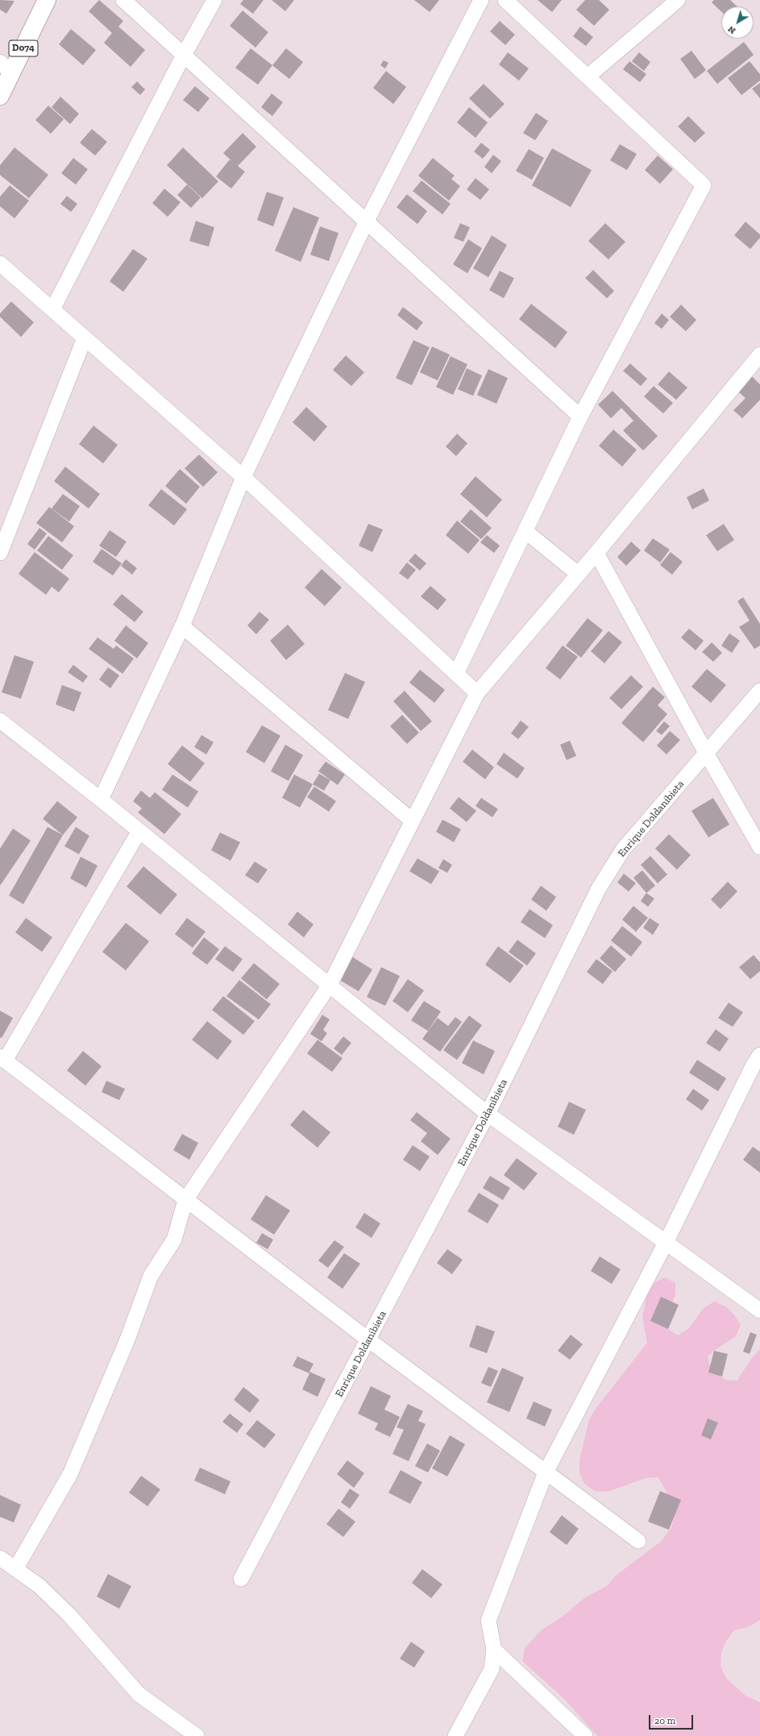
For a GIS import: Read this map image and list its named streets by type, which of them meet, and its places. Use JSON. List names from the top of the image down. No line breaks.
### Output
{"streets":{"main road":["D074"],"street":["Enrique Doldanibieta"]},"scale_bar":"20 m","north":"bottom left"}
